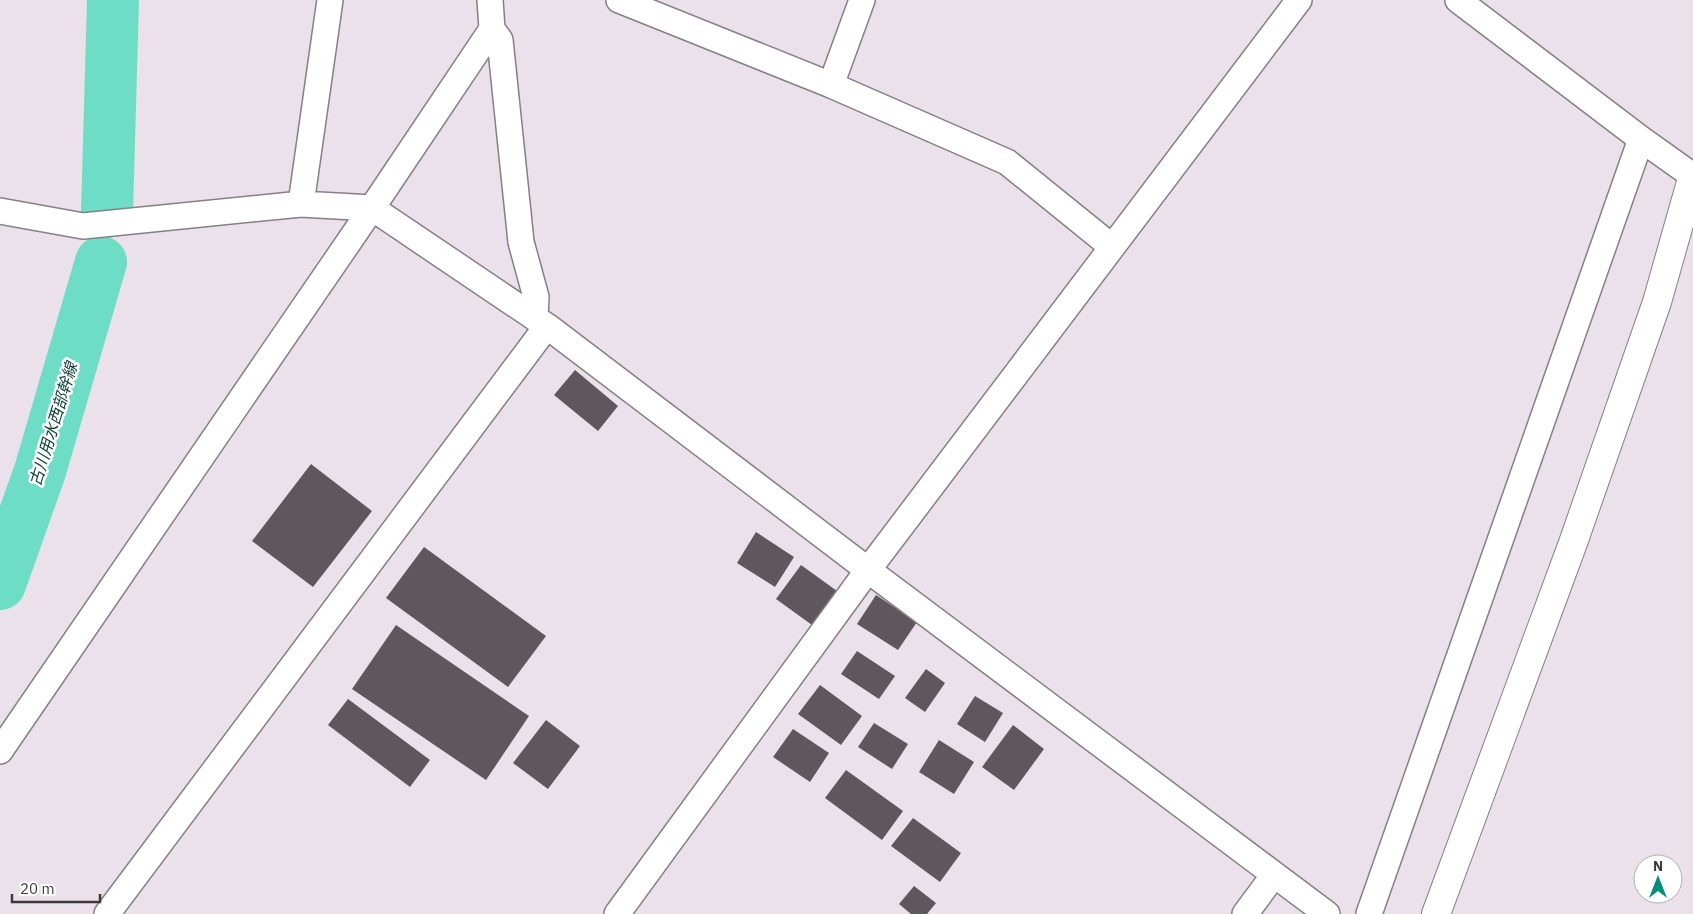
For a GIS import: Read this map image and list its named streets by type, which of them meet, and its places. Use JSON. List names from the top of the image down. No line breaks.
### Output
{"water":["古川用水西部幹線"],"scale_bar":"20 m","north":"top"}
